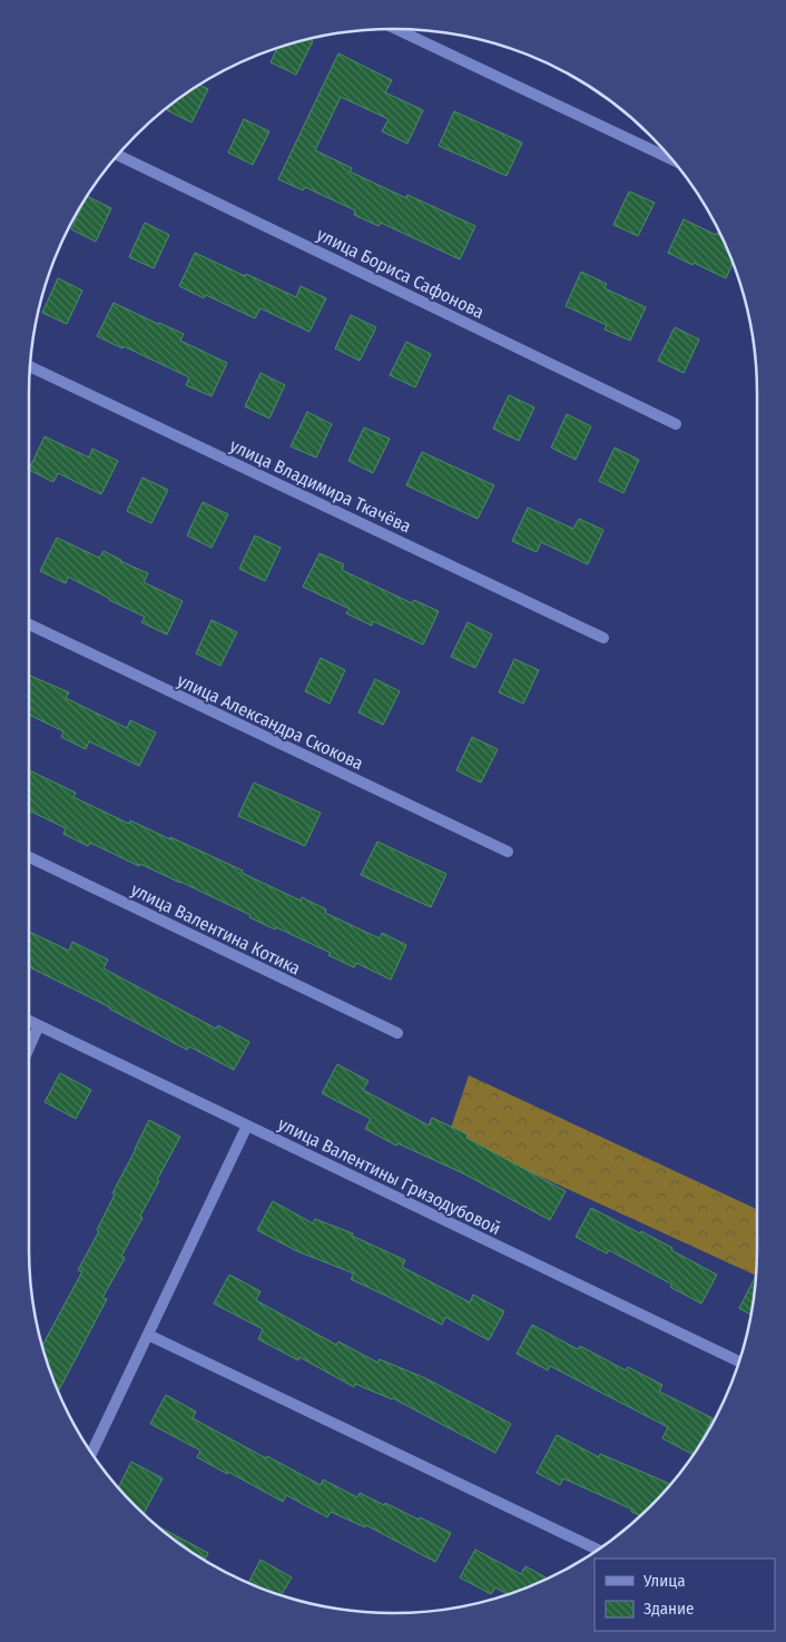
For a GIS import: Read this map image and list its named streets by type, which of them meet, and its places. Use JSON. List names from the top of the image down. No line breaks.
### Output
{"streets":{"street":["улица Бориса Сафонова","улица Владимира Ткачёва","улица Александра Скокова","улица Валентина Котика","улица Валентины Гризодубовой"]},"legend":["Улица","Здание"]}
